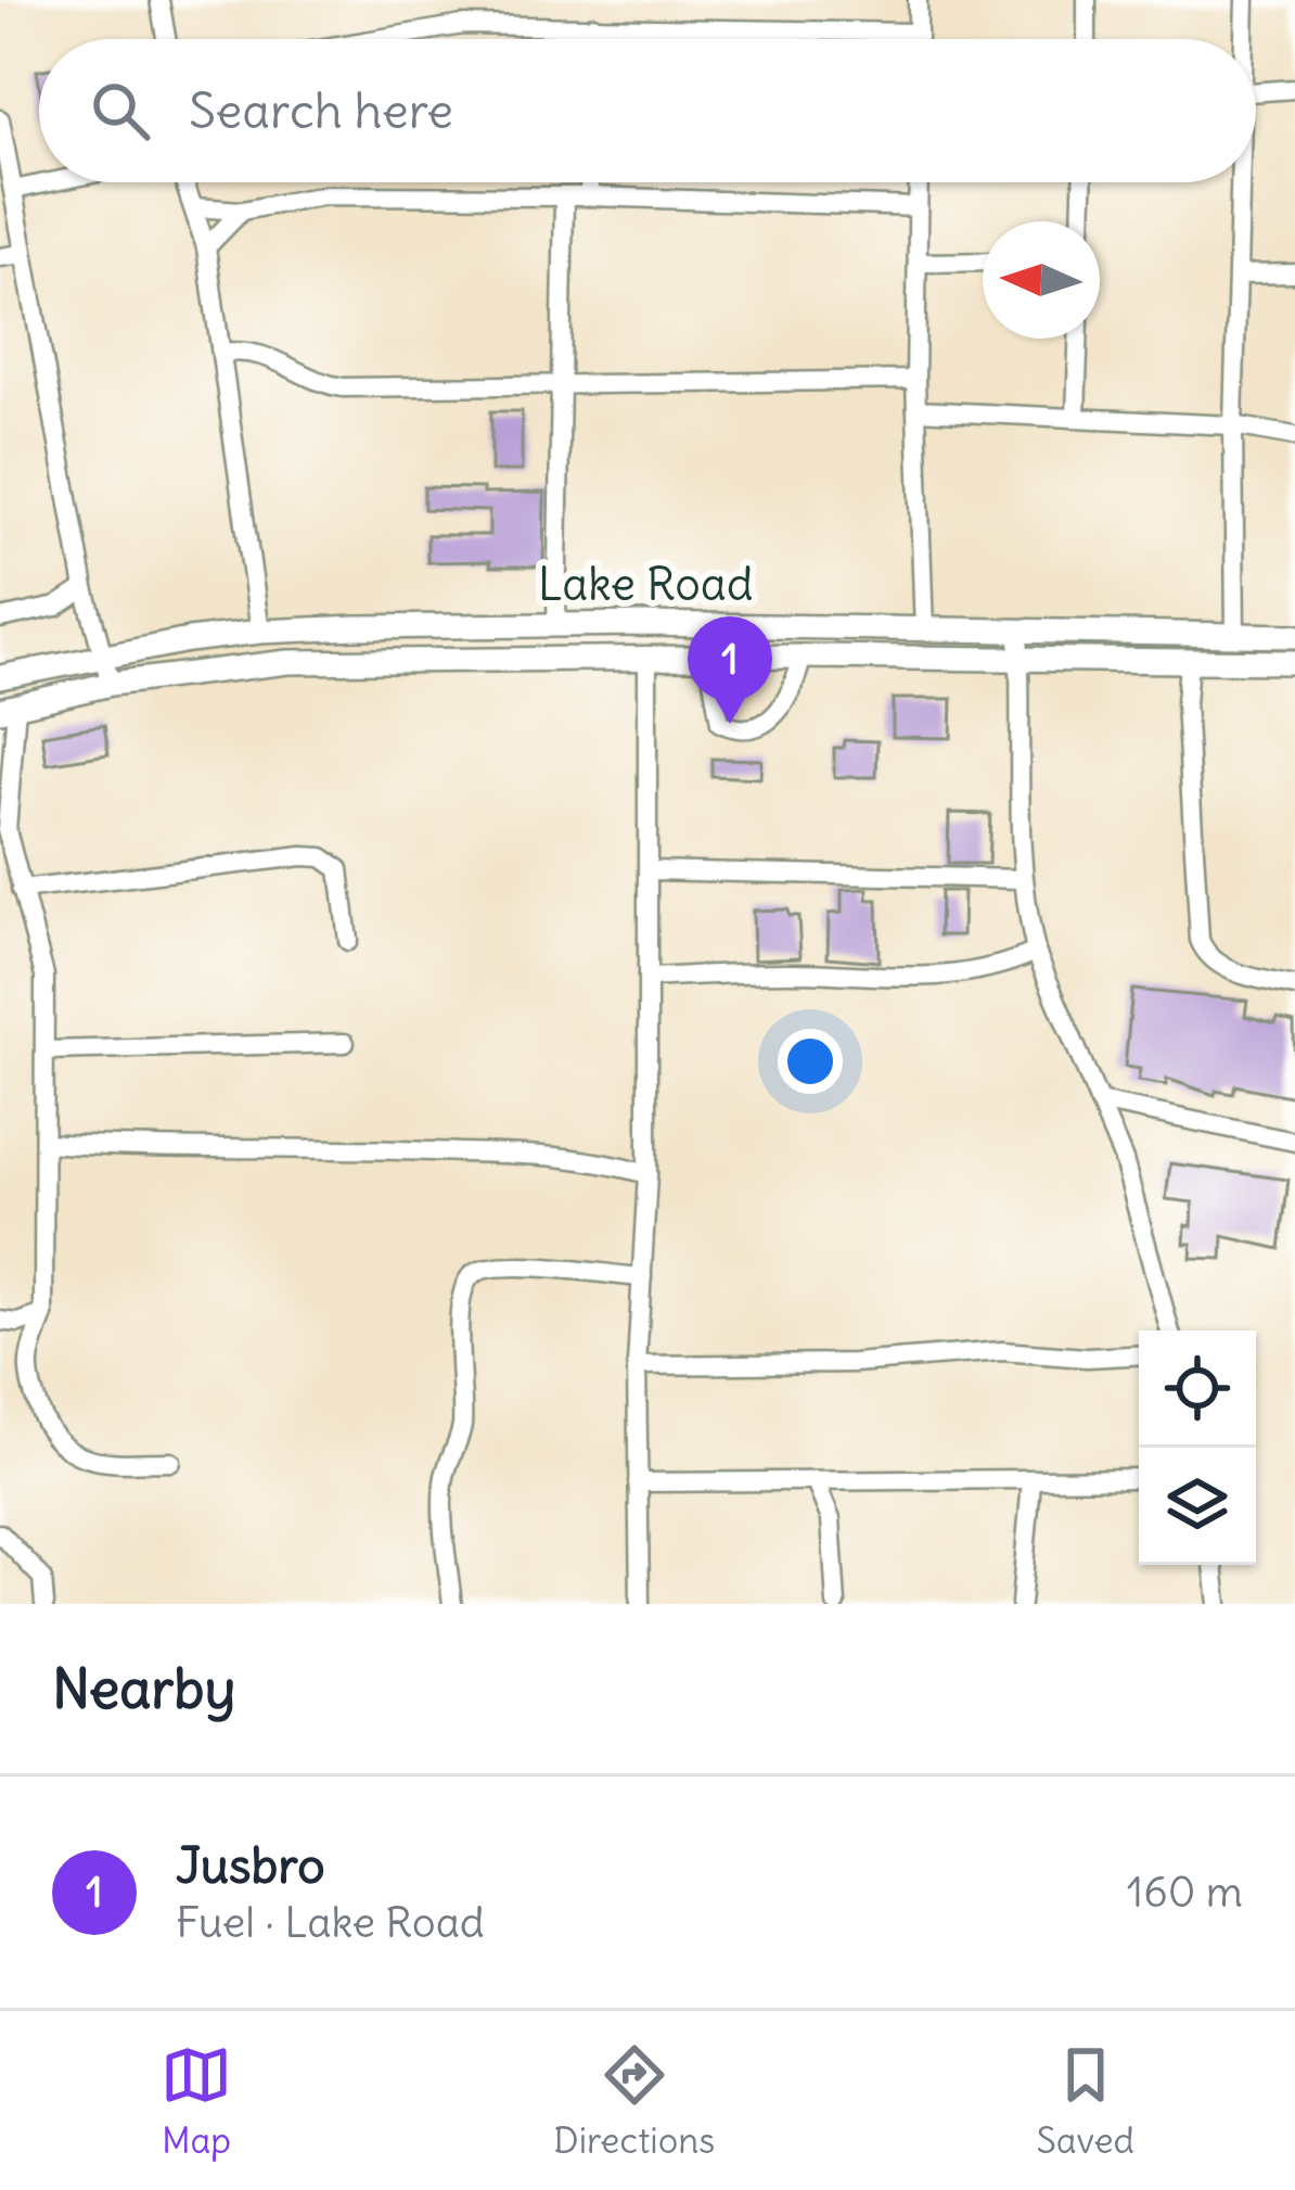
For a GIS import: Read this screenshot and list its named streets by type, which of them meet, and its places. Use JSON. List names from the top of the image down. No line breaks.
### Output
{"streets":{"main road":["Lake Road"]},"north":"left","page":{"search":"Search here","pins":"1","heading":"Nearby","list":[{"mark":"1","name":"Jusbro","note":"Fuel · Lake Road","value":"160 m"}],"nav":["Map","Directions","Saved"]}}
